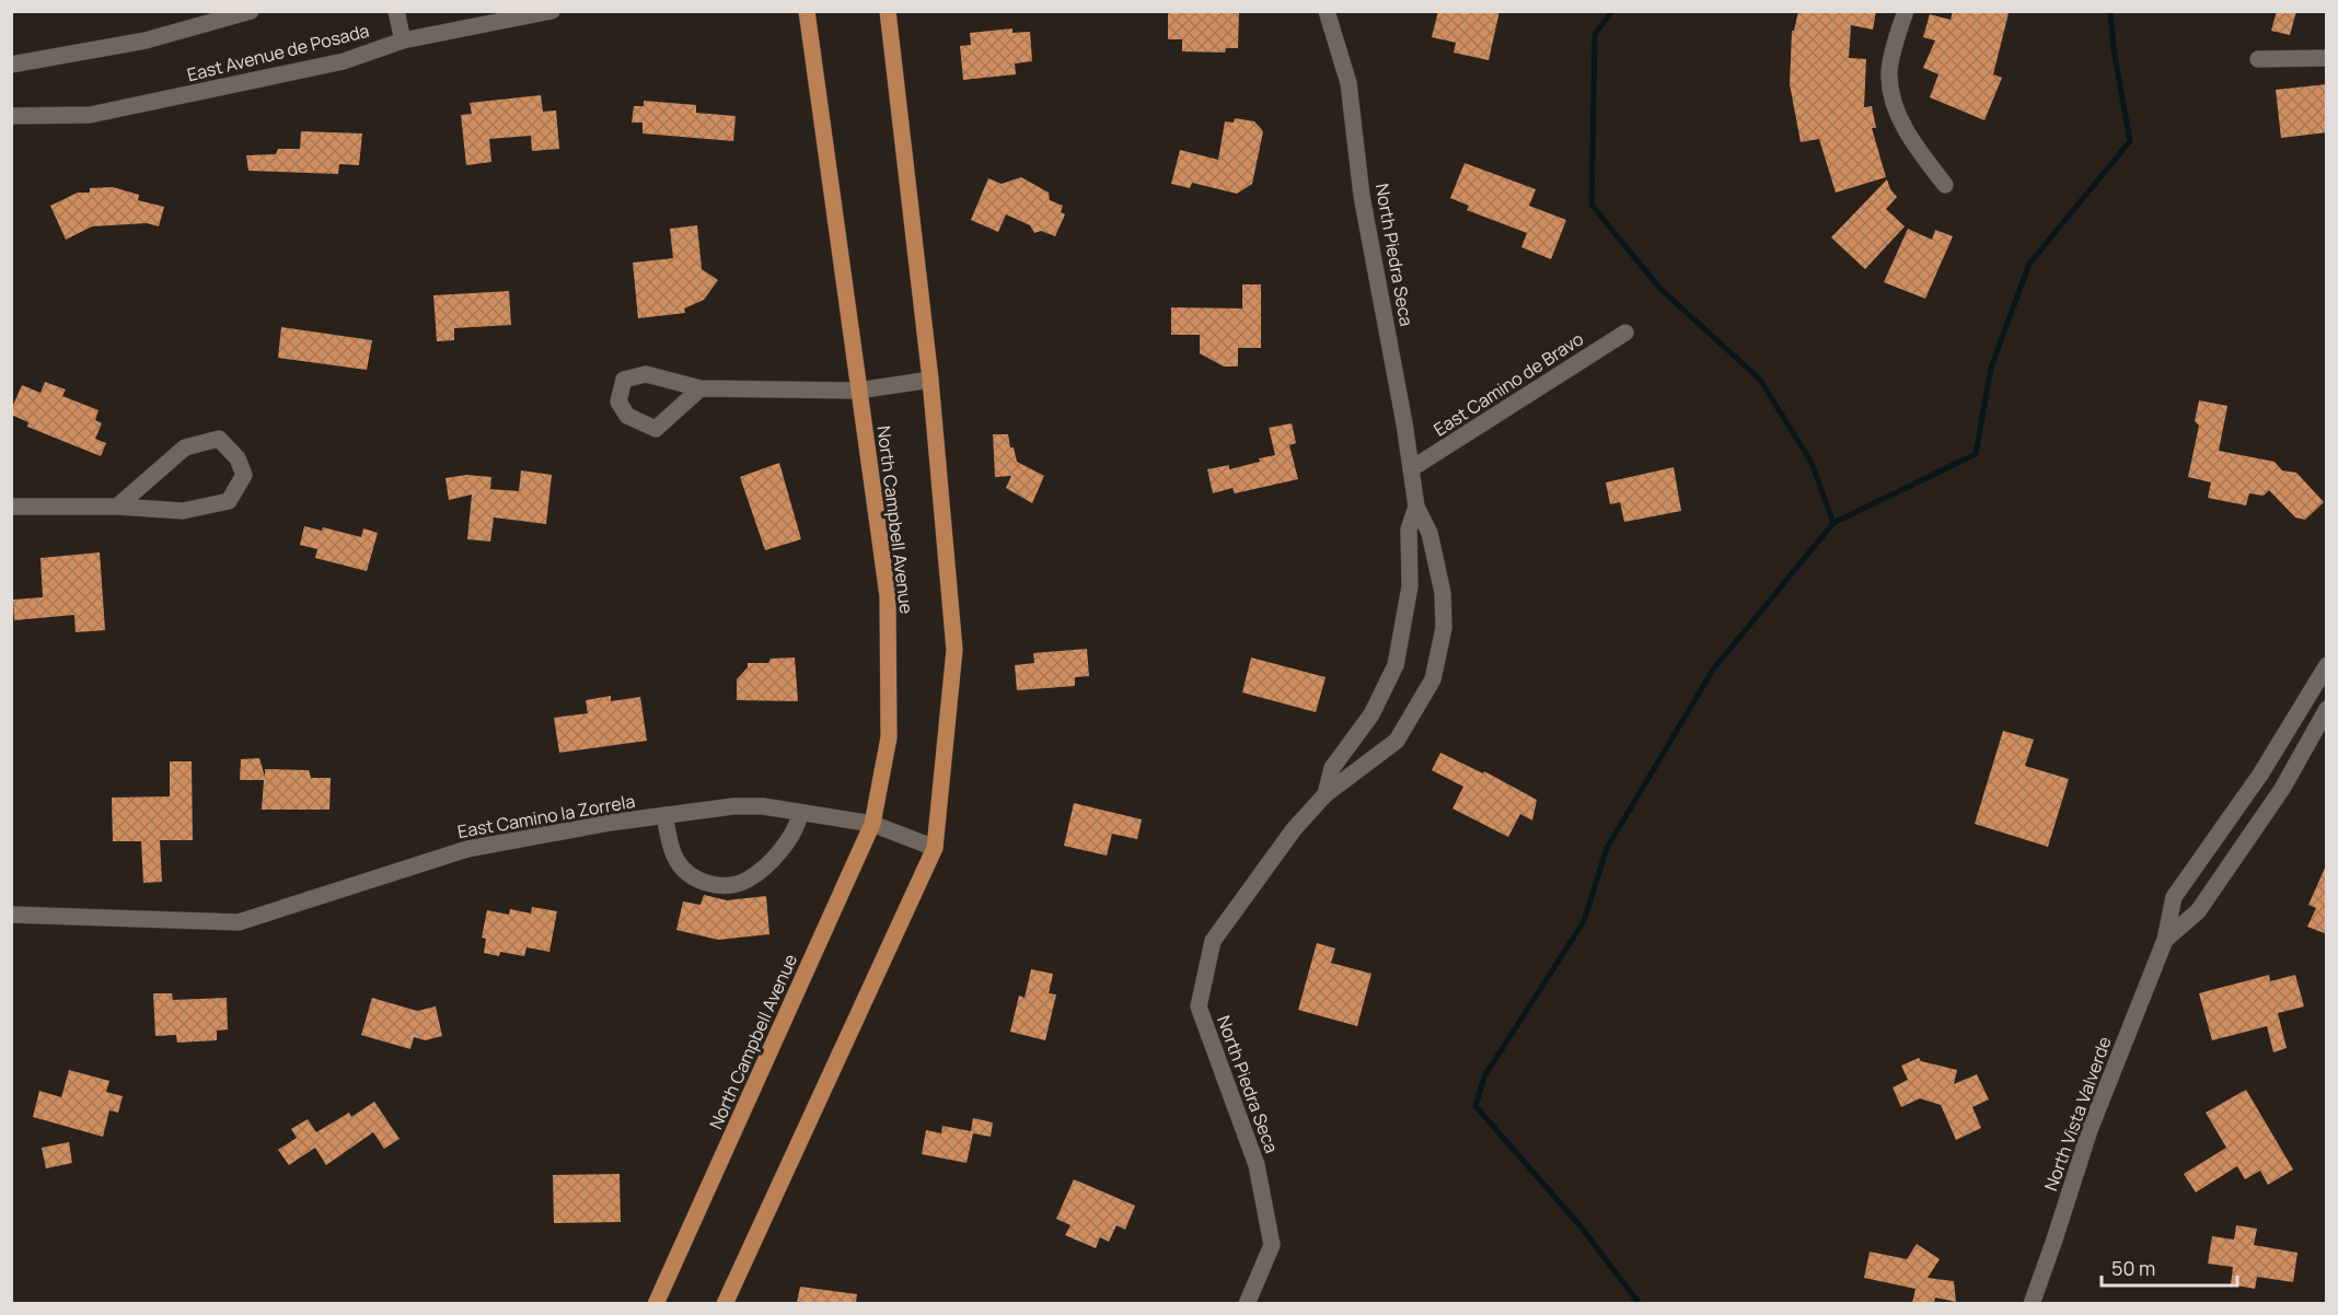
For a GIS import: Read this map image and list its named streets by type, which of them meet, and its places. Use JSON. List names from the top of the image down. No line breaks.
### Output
{"streets":{"main road":["North Campbell Avenue"],"street":["East Avenue de Posada","North Piedra Seca","East Camino de Bravo","East Camino la Zorrela","North Vista Valverde"]},"crossings":[["North Piedra Seca","East Camino de Bravo"],["North Campbell Avenue","East Camino la Zorrela"]],"scale_bar":"50 m"}
